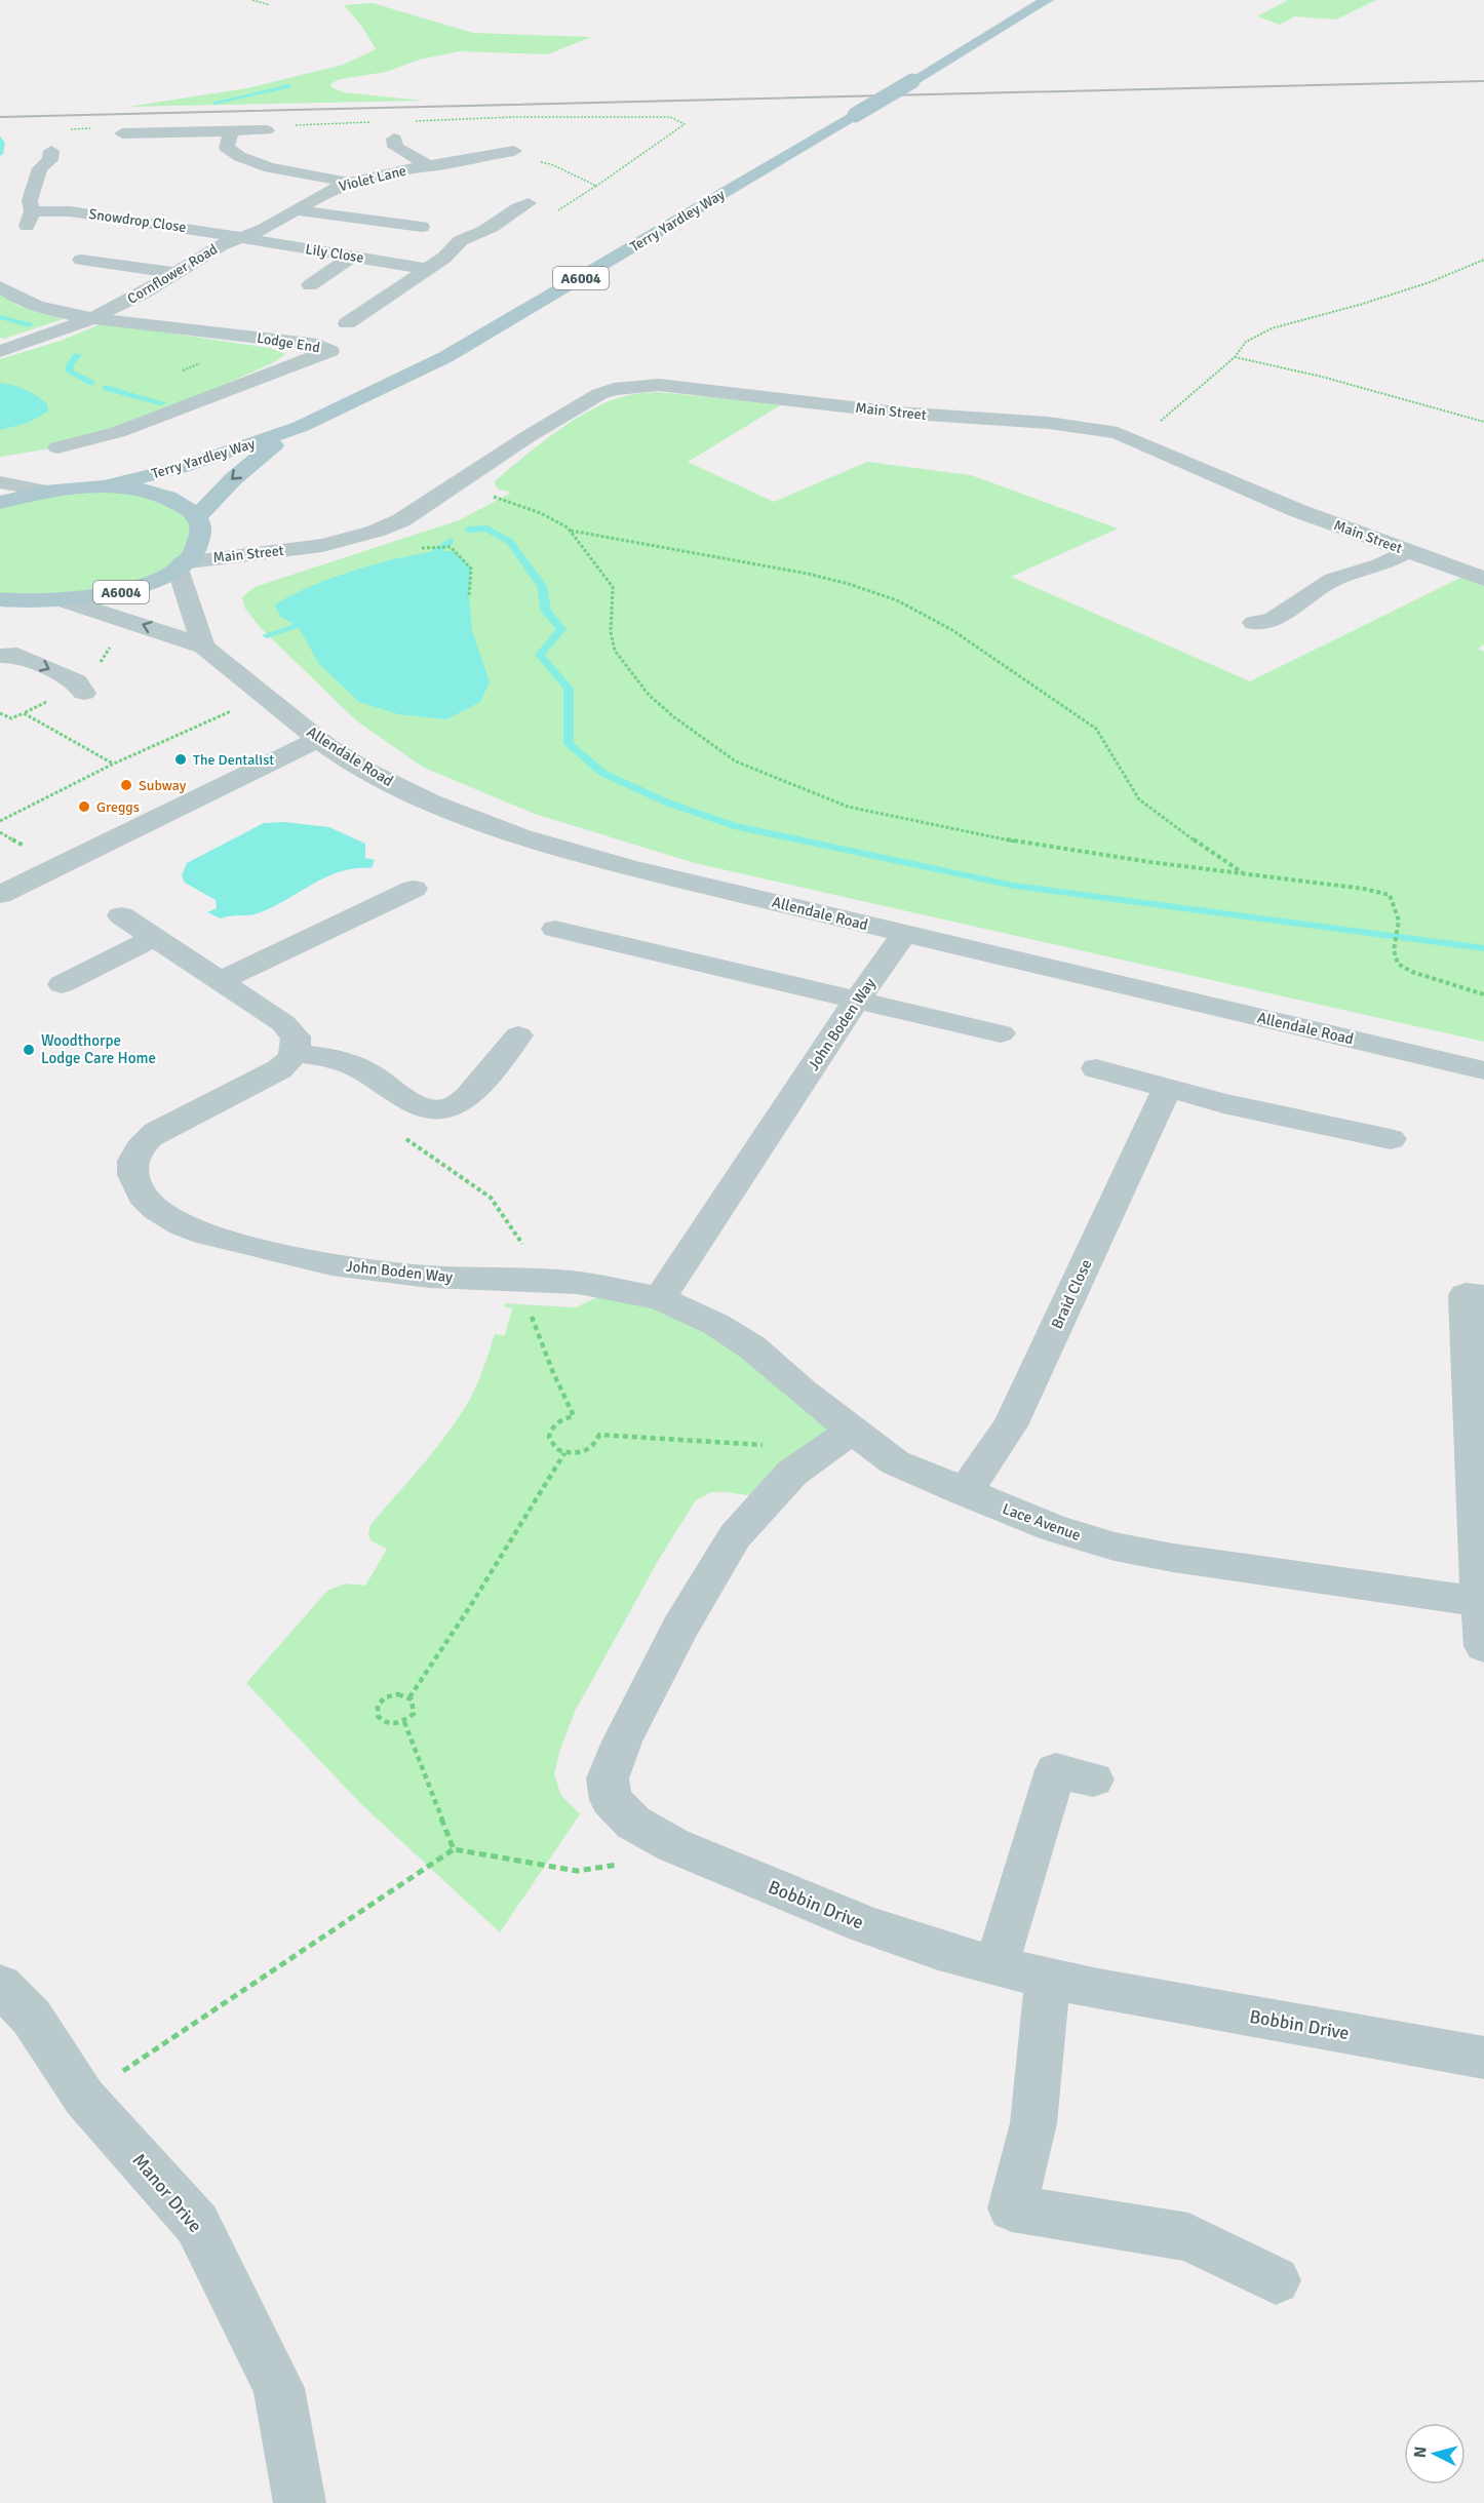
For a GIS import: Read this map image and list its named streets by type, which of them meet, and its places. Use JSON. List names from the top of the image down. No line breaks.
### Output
{"streets":{"main road":["Terry Yardley Way","A6004"],"street":["Violet Lane","Snowdrop Close","Lily Close","Cornflower Road","Lodge End","Main Street","Allendale Road","John Boden Way","Braid Close","Lace Avenue","Bobbin Drive","Manor Drive"]},"crossings":[["Violet Lane","Snowdrop Close"],["Violet Lane","Lily Close"],["Violet Lane","Cornflower Road"],["Snowdrop Close","Lily Close"],["Snowdrop Close","Cornflower Road"],["Terry Yardley Way","A6004"],["Terry Yardley Way","Main Street"],["Lily Close","Cornflower Road"],["Cornflower Road","Lodge End"],["A6004","Main Street"],["A6004","Allendale Road"],["Allendale Road","John Boden Way"],["John Boden Way","Lace Avenue"],["Braid Close","Lace Avenue"],["Lace Avenue","Bobbin Drive"]],"places":["The Dentalist","Subway","Greggs","Woodthorpe Lodge Care Home"],"north":"left"}
